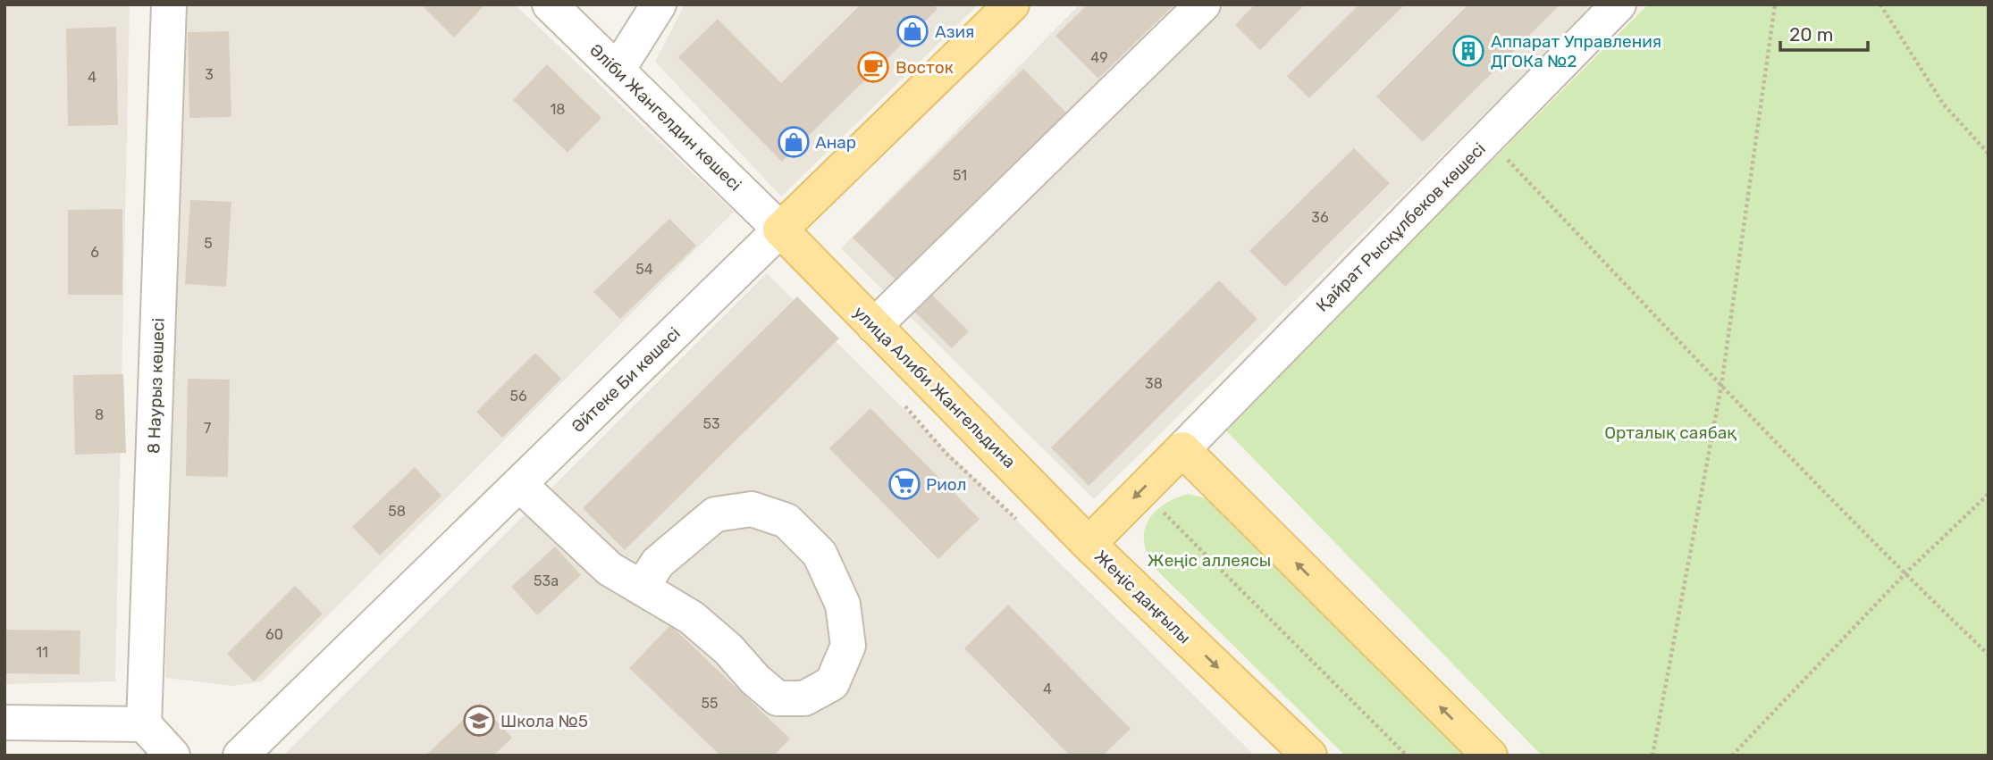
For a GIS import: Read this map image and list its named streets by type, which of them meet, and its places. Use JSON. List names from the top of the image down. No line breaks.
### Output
{"streets":{"main road":["Әйтеке Би көшесі","улица Алиби Жангельдина","Жеңіс даңғылы"],"street":["Әліби Жангелдин көшесі","Қайрат Рысқұлбеков көшесі","8 Наурыз көшесі"]},"crossings":[["Әліби Жангелдин көшесі","Әйтеке Би көшесі"],["Әліби Жангелдин көшесі","улица Алиби Жангельдина"],["Қайрат Рысқұлбеков көшесі","Жеңіс даңғылы"],["Әйтеке Би көшесі","улица Алиби Жангельдина"],["улица Алиби Жангельдина","Жеңіс даңғылы"]],"parks":["Орталық саябақ","Жеңіс аллеясы"],"places":{"shop":["Азия","Анар"],"building":["Аппарат Управления ДГОКа №2"],"cafe":["Восток"],"supermarket":["Риол"],"school or university":["Школа №5"]},"house_numbers":["49","3","4","18","51","36","5","6","54","38","56","8","53","7","58","53а","60","11","4","55"],"scale_bar":"20 m"}
